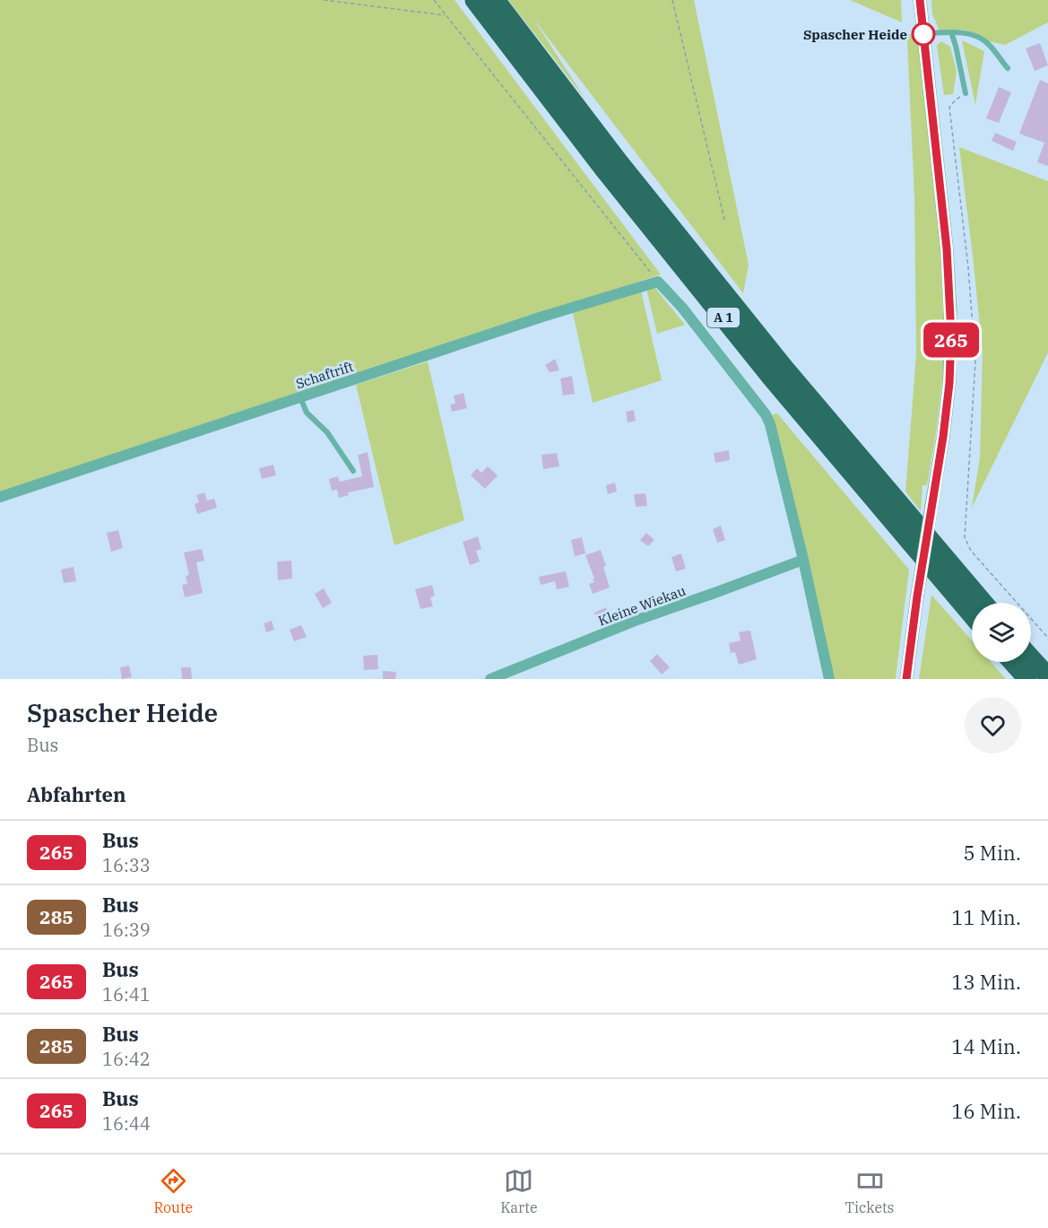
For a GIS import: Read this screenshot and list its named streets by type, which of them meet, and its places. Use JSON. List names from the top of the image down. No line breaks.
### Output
{"streets":{"highway":["A 1"],"street":["Schaftrift","Kleine Wiekau"]},"places":["Spascher Heide"],"lines":["bus line 265"],"page":{"on_map":"265","heading":[["Spascher Heide","Bus"],"Abfahrten"],"list":[{"mark":"265","name":"Bus","note":"16:33","value":"5 Min."},{"mark":"285","name":"Bus","note":"16:39","value":"11 Min."},{"mark":"265","name":"Bus","note":"16:41","value":"13 Min."},{"mark":"285","name":"Bus","note":"16:42","value":"14 Min."},{"mark":"265","name":"Bus","note":"16:44","value":"16 Min."}],"tabs":["Route","Karte","Tickets"]}}
